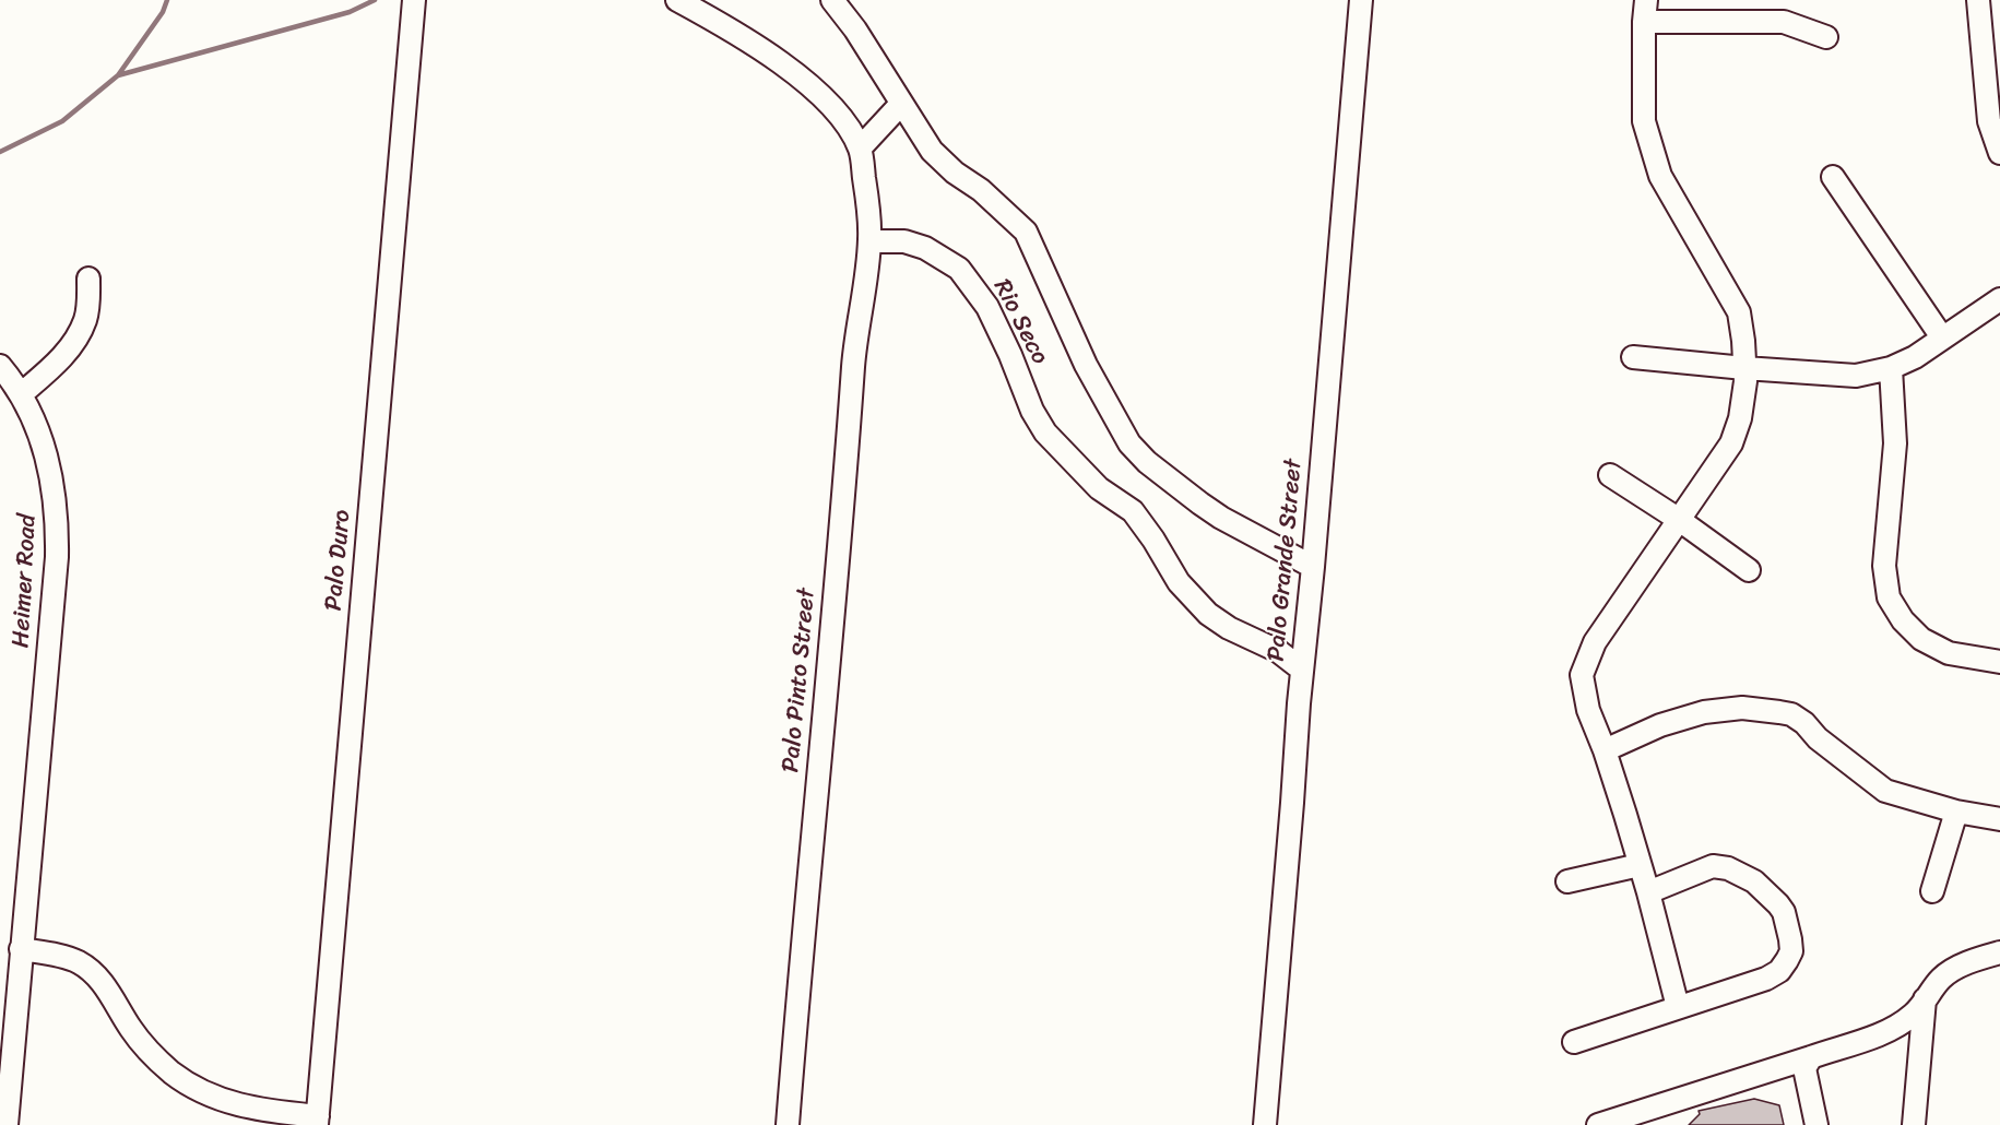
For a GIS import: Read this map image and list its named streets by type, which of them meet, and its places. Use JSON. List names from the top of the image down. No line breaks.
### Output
{"streets":{"street":["Rio Seco","Palo Duro","Palo Grande Street","Heimer Road","Palo Pinto Street"]},"crossings":[["Rio Seco","Palo Grande Street"],["Rio Seco","Palo Pinto Street"]]}
